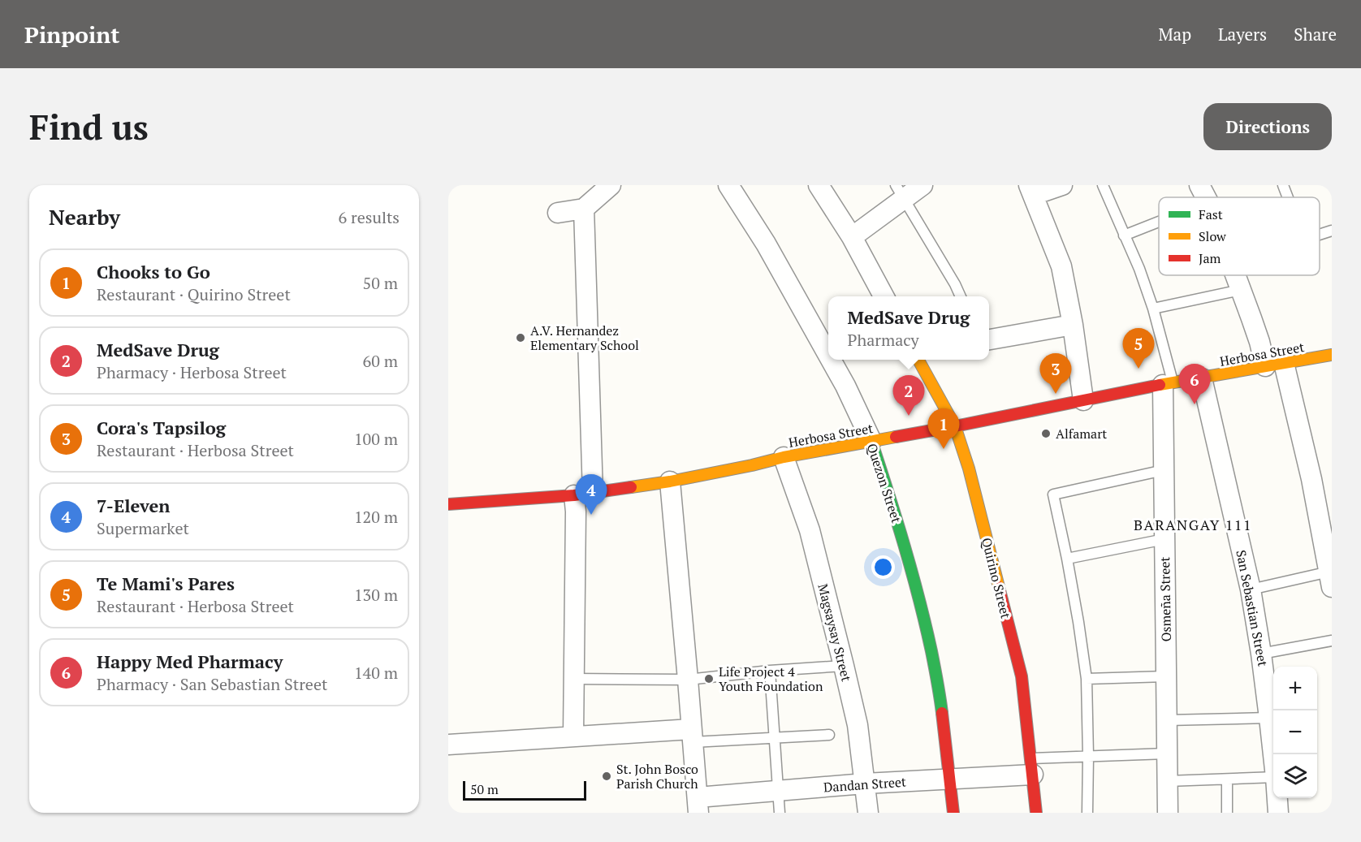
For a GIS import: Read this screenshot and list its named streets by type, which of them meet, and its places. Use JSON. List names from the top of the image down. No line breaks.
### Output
{"streets":{"street":["Herbosa Street","Quezon Street","Quirino Street","Osmeña Street","San Sebastian Street","Magsaysay Street","Dandan Street"]},"crossings":[["Herbosa Street","Quezon Street"],["Herbosa Street","Quirino Street"],["Herbosa Street","Osmeña Street"],["Herbosa Street","San Sebastian Street"],["Herbosa Street","Magsaysay Street"],["Quezon Street","Dandan Street"],["Quirino Street","Dandan Street"],["Osmeña Street","Dandan Street"],["Magsaysay Street","Dandan Street"]],"districts":["BARANGAY 111"],"places":["A.V. Hernandez Elementary School","Alfamart","Life Project 4 Youth Foundation","St. John Bosco Parish Church"],"legend":["Fast","Slow","Jam"],"scale_bar":"50 m","page":{"header":"Pinpoint","nav":["Map","Layers","Share"],"buttons":"Directions","title":"Find us","heading":["Nearby","6 results"],"list":[{"mark":"1","name":"Chooks to Go","note":"Restaurant · Quirino Street","value":"50 m"},{"mark":"2","name":"MedSave Drug","note":"Pharmacy · Herbosa Street","value":"60 m"},{"mark":"3","name":"Cora's Tapsilog","note":"Restaurant · Herbosa Street","value":"100 m"},{"mark":"4","name":"7-Eleven","note":"Supermarket","value":"120 m"},{"mark":"5","name":"Te Mami's Pares","note":"Restaurant · Herbosa Street","value":"130 m"},{"mark":"6","name":"Happy Med Pharmacy","note":"Pharmacy · San Sebastian Street","value":"140 m"}],"popup":["MedSave Drug","Pharmacy"],"pins":["5","3","6","2","1","4"],"map_buttons":["+","−"],"scale":"50 m"}}
